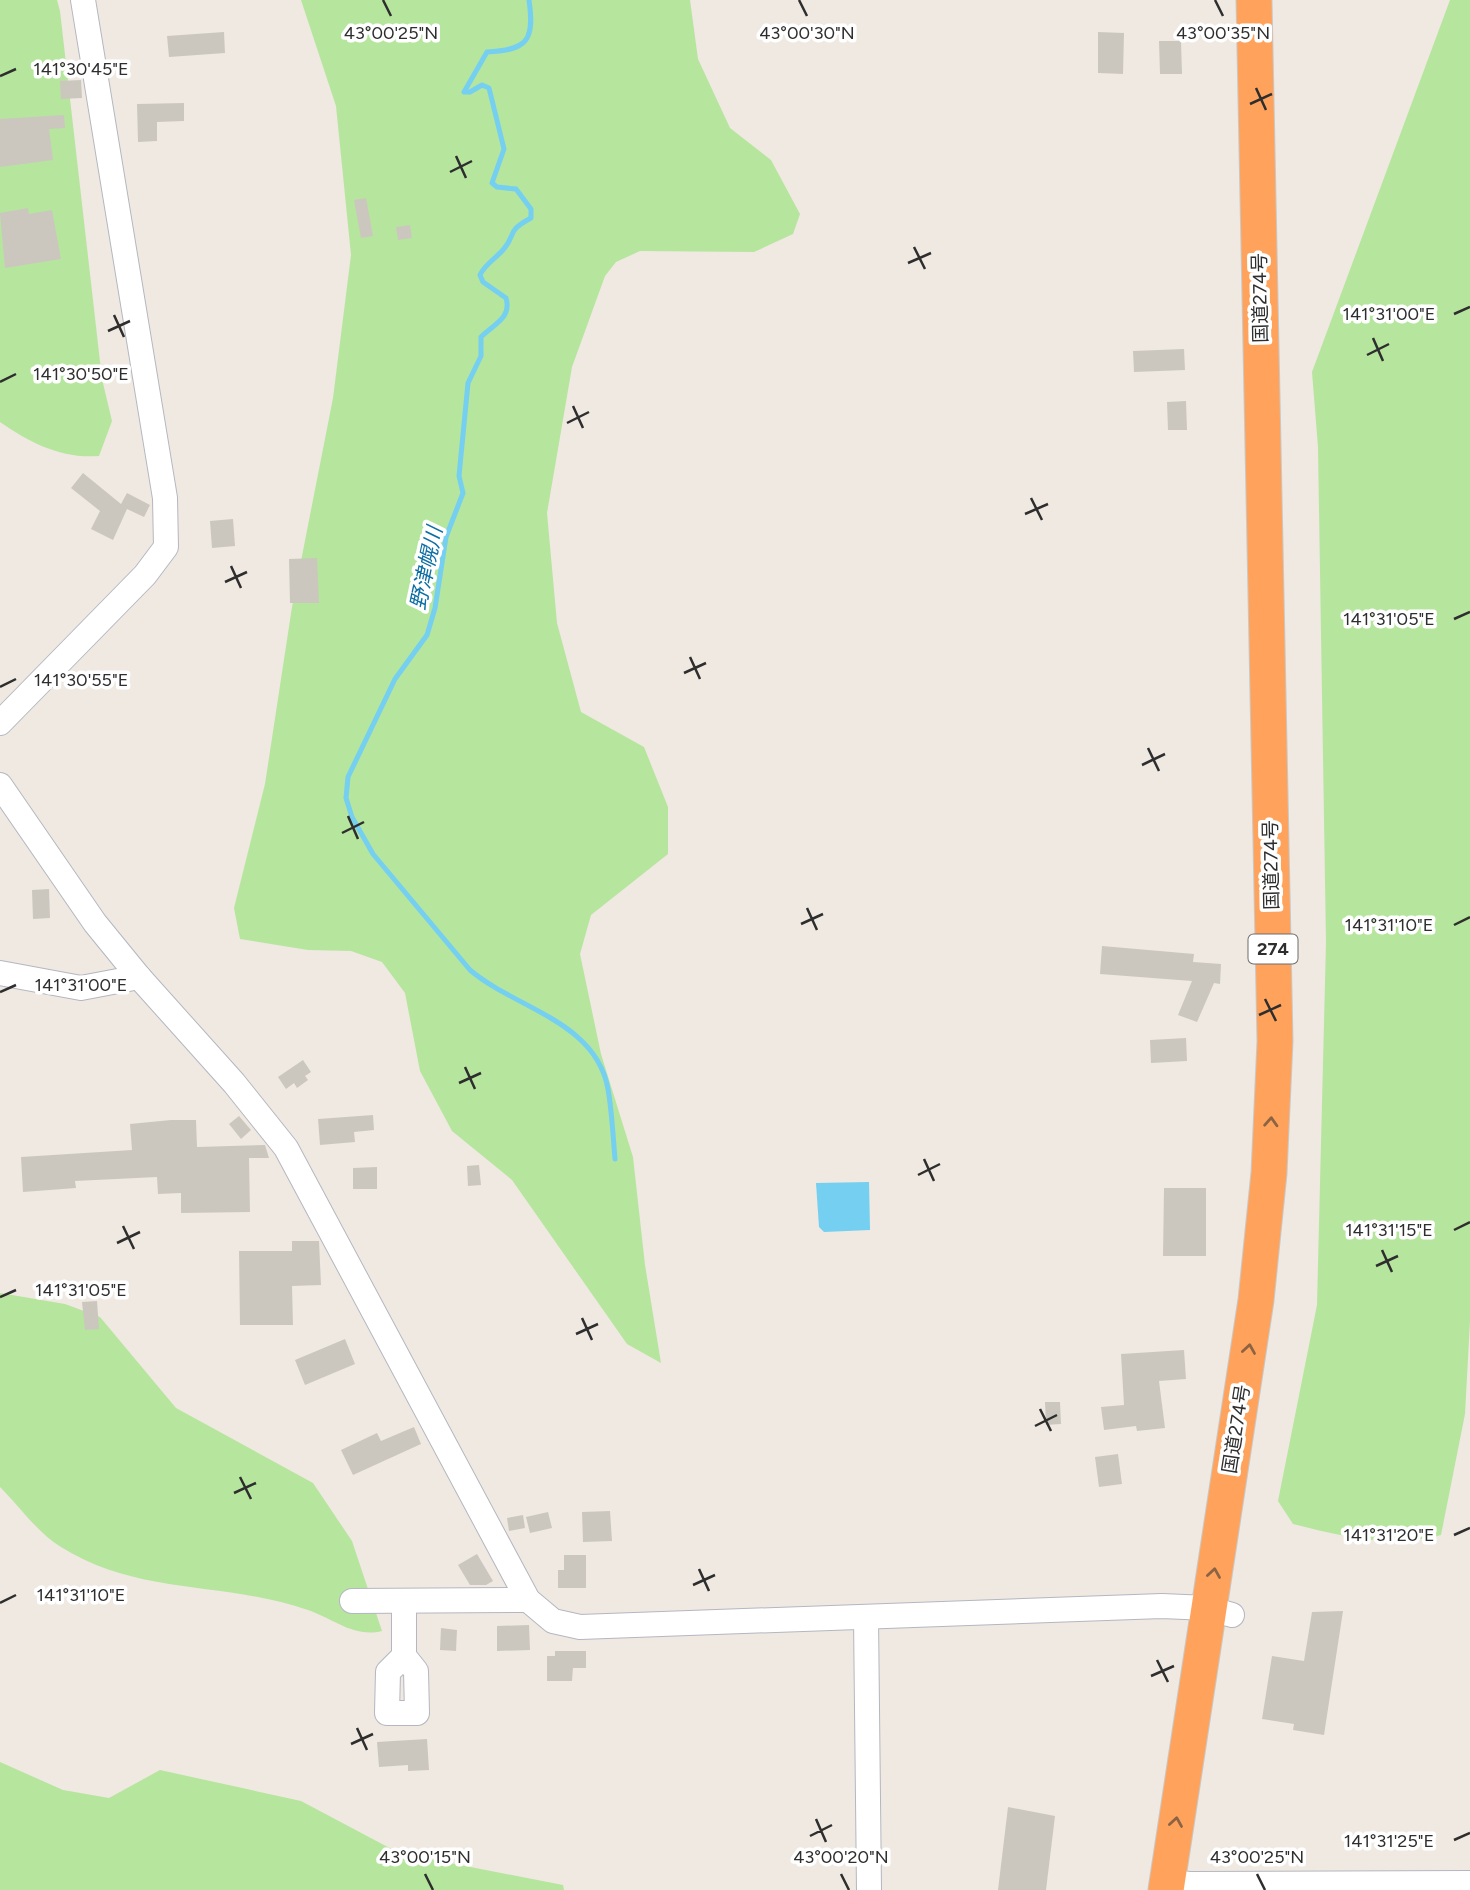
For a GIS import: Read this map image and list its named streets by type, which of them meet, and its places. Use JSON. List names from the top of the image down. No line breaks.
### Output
{"streets":{"highway":["国道274号","274"]},"water":["野津幌川"],"coordinates":["43°00'25\"N","43°00'30\"N","43°00'35\"N","141°30'45\"E","141°31'00\"E","141°30'50\"E","141°31'05\"E","141°30'55\"E","141°31'10\"E","141°31'15\"E","141°31'20\"E","141°31'25\"E","43°00'15\"N","43°00'20\"N"]}
